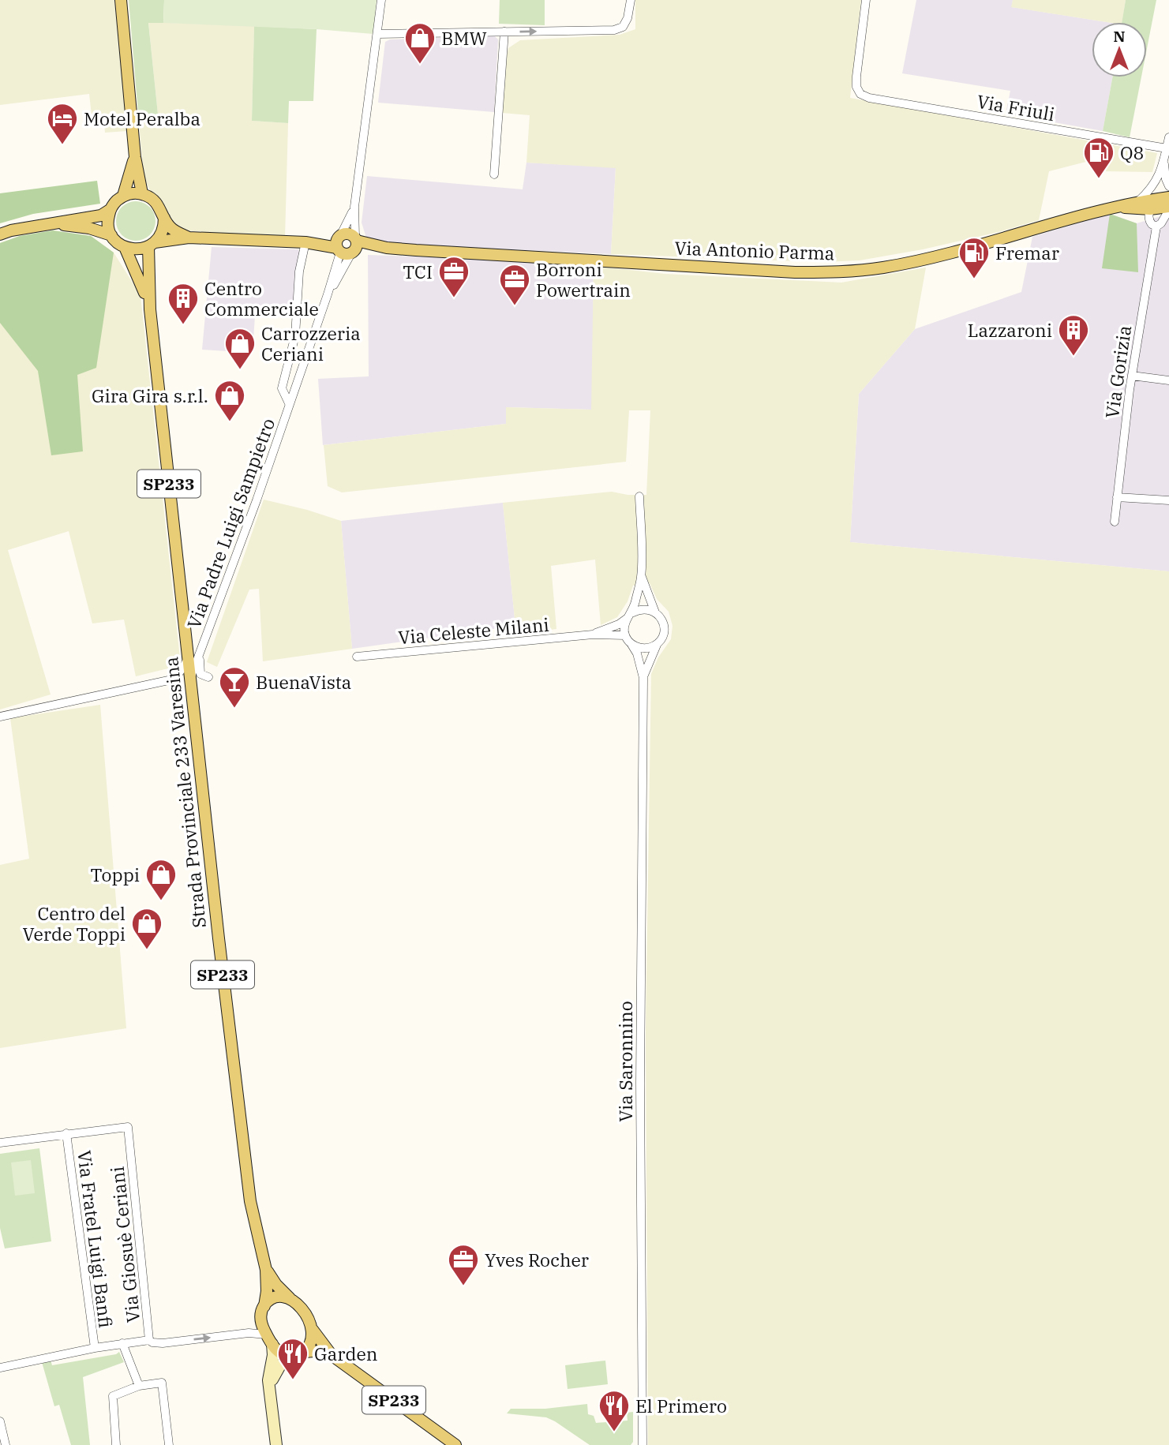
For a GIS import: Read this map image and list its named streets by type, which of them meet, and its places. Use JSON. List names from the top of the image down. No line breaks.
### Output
{"streets":{"main road":["Via Antonio Parma","SP233","Strada Provinciale 233 Varesina"],"street":["Via Friuli","Via Gorizia","Via Padre Luigi Sampietro","Via Celeste Milani","Via Saronnino","Via Fratel Luigi Banfi","Via Giosuè Ceriani"]},"crossings":[["Via Antonio Parma","Via Gorizia"],["Via Antonio Parma","Via Padre Luigi Sampietro"],["SP233","Strada Provinciale 233 Varesina"],["Via Padre Luigi Sampietro","Strada Provinciale 233 Varesina"],["Via Fratel Luigi Banfi","Via Giosuè Ceriani"]],"places":{"shop":["BMW","Carrozzeria Ceriani","Gira Gira s.r.l.","Toppi","Centro del Verde Toppi"],"hotel":["Motel Peralba"],"fuel station":["Q8","Fremar"],"office":["TCI","Borroni Powertrain","Yves Rocher"],"building":["Centro Commerciale","Lazzaroni"],"bar":["BuenaVista"],"restaurant":["Garden","El Primero"]},"north":"top"}
